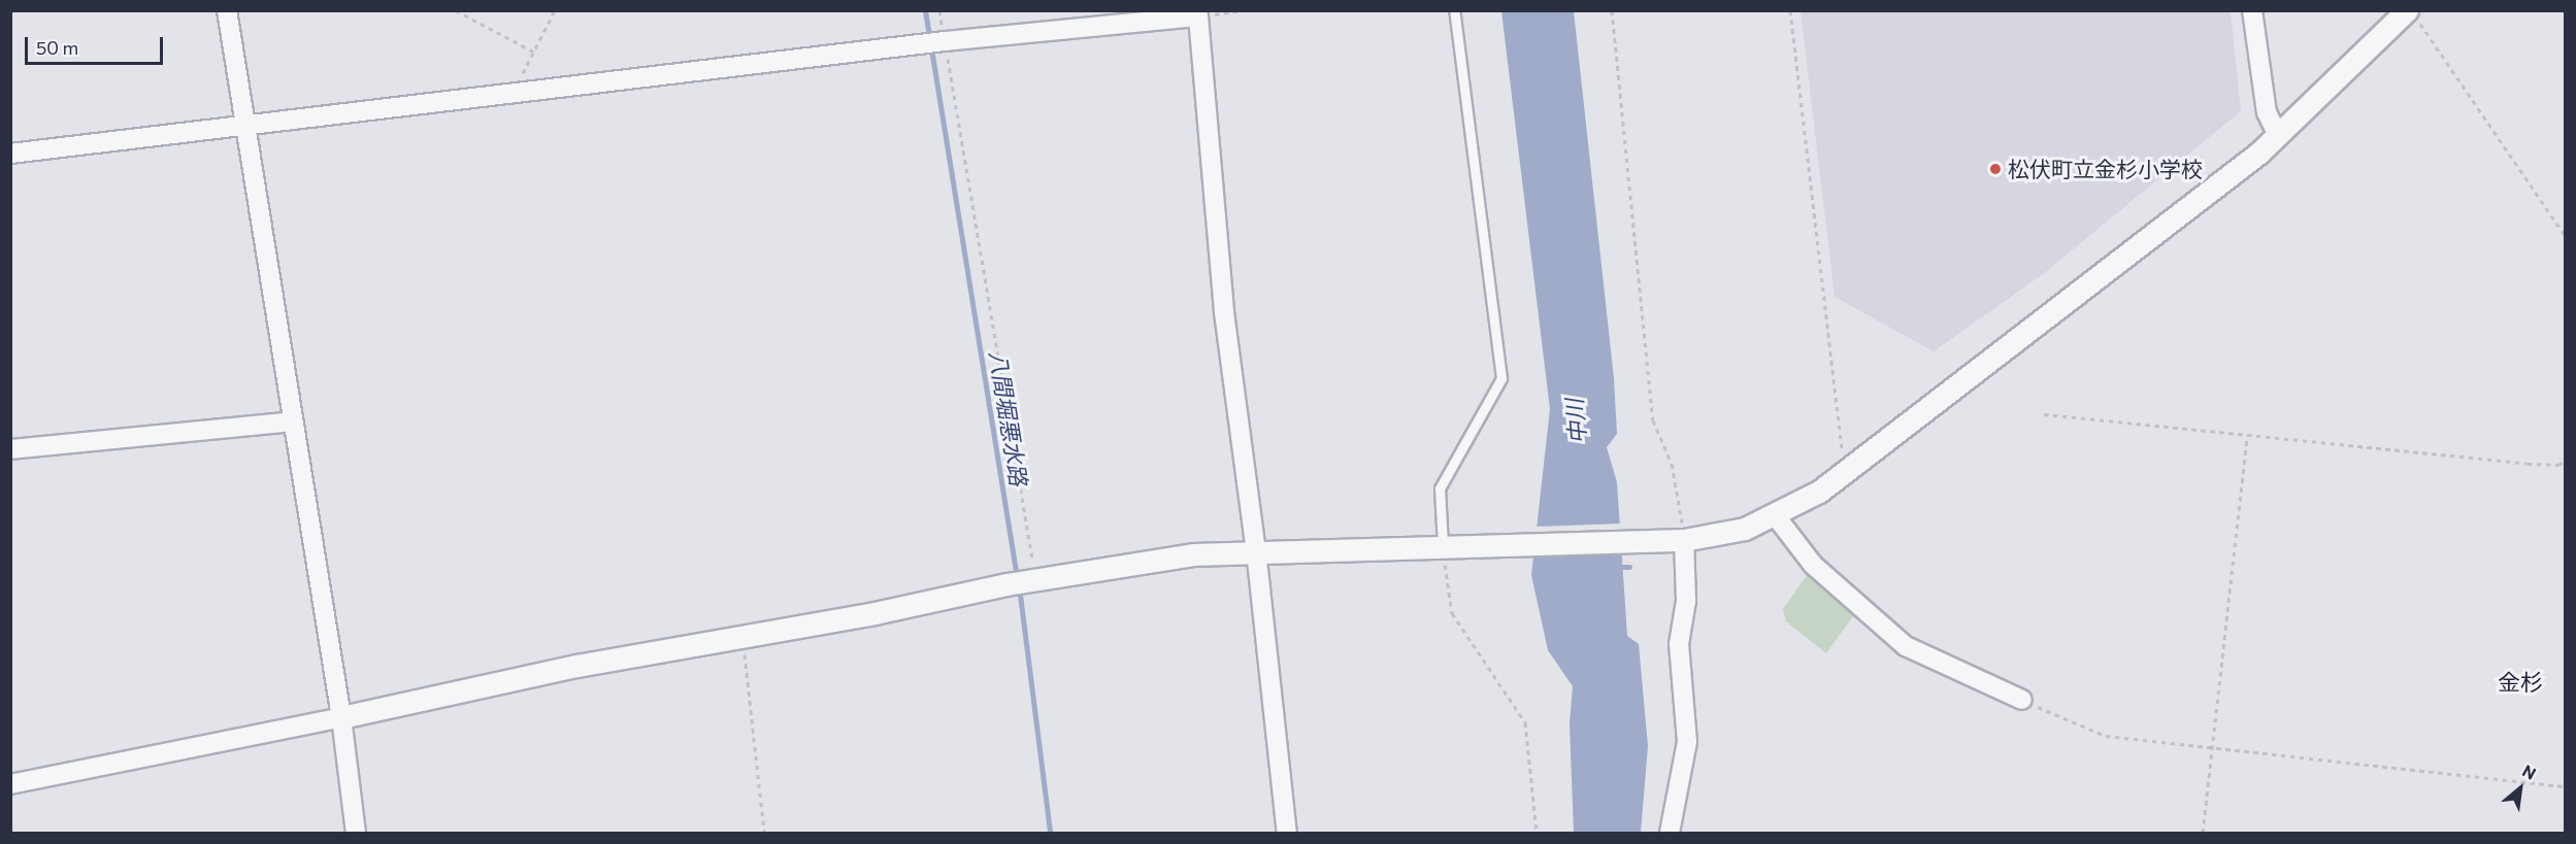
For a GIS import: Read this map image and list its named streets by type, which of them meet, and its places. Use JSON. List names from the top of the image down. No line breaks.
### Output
{"districts":["金杉"],"water":["八間堀悪水路","中川"],"places":["松伏町立金杉小学校"],"scale_bar":"50 m","north":"top right"}
